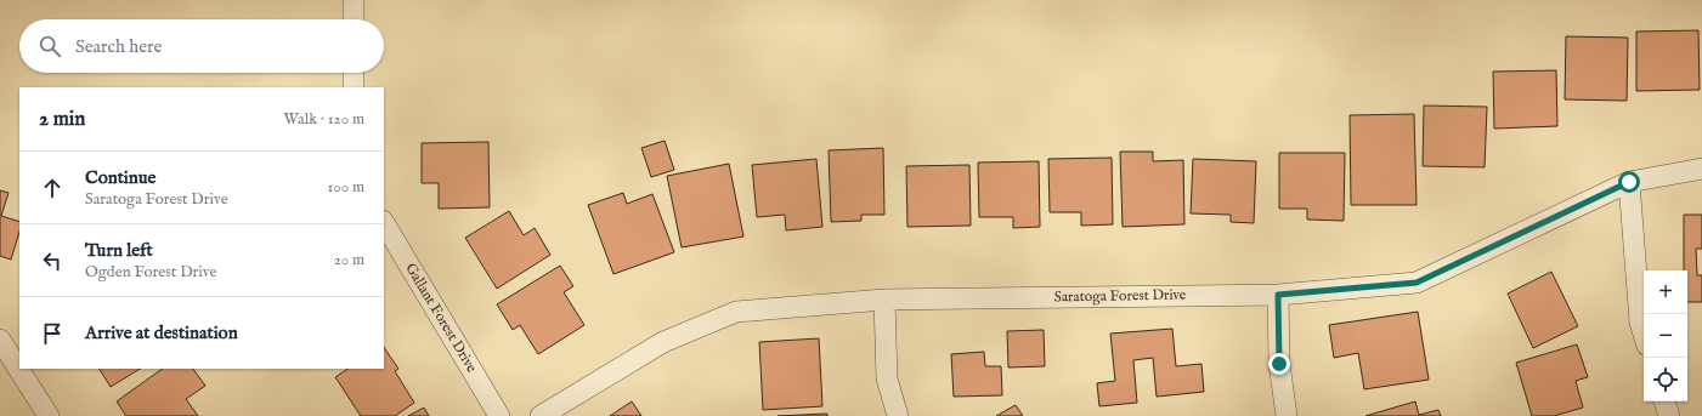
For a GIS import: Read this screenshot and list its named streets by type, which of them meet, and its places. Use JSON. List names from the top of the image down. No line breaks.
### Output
{"streets":{"street":["Saratoga Forest Drive","Gallant Forest Drive"]},"page":{"search":"Search here","heading":["2 min","Walk · 120 m"],"list":[["Continue","Saratoga Forest Drive","100 m"],["Turn left","Ogden Forest Drive","20 m"],"Arrive at destination"],"map_buttons":["+","−"]}}
